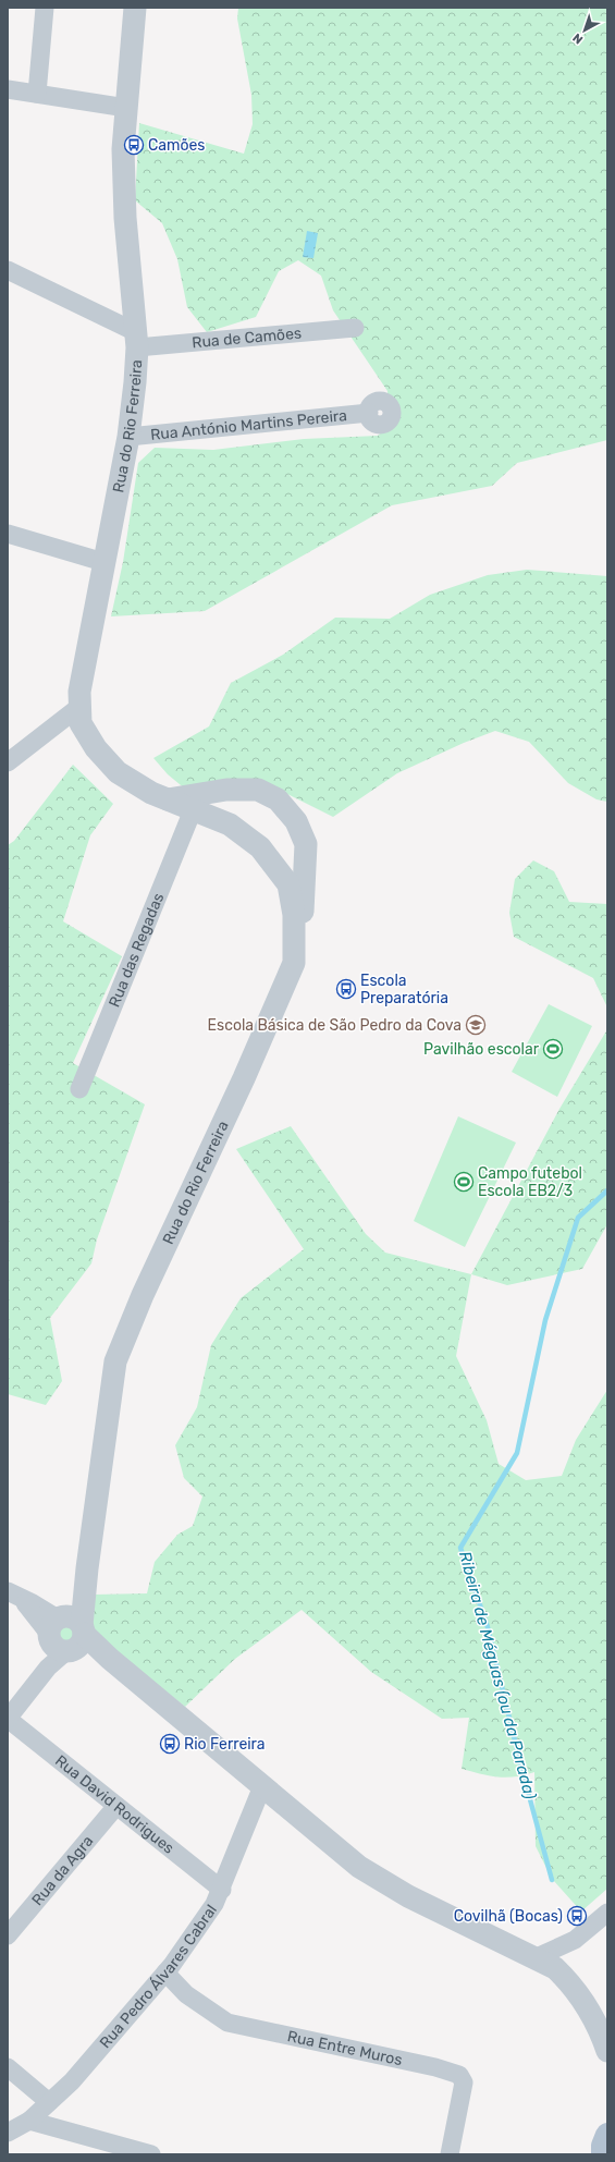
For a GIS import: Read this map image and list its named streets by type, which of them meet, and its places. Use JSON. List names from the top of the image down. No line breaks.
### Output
{"streets":{"street":["Rua de Camões","Rua António Martins Pereira","Rua do Rio Ferreira","Rua das Regadas","Rua David Rodrigues","Rua da Agra","Rua Pedro Álvares Cabral","Rua Entre Muros"]},"crossings":[["Rua de Camões","Rua do Rio Ferreira"],["Rua António Martins Pereira","Rua do Rio Ferreira"],["Rua do Rio Ferreira","Rua das Regadas"],["Rua David Rodrigues","Rua da Agra"],["Rua David Rodrigues","Rua Pedro Álvares Cabral"],["Rua Pedro Álvares Cabral","Rua Entre Muros"]],"water":["Ribeira de Méguas (ou da Parada)"],"places":{"bus stop":["Camões","Escola Preparatória","Rio Ferreira","Covilhã (Bocas)"],"school or university":["Escola Básica de São Pedro da Cova"],"sports":["Pavilhão escolar","Campo futebol Escola EB2/3"]},"north":"bottom left"}
